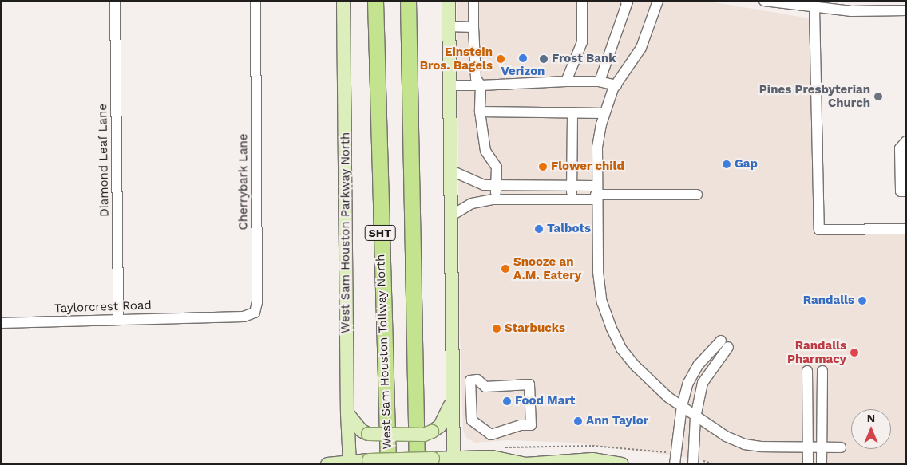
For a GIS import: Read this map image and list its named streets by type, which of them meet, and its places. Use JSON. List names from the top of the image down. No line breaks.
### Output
{"streets":{"highway":["SHT","West Sam Houston Tollway North"],"main road":["West Sam Houston Parkway North"],"street":["Diamond Leaf Lane","Cherrybark Lane","Taylorcrest Road"]},"crossings":[["Diamond Leaf Lane","Taylorcrest Road"],["Cherrybark Lane","Taylorcrest Road"]],"places":["Verizon","Einstein Bros. Bagels","Frost Bank","Pines Presbyterian Church","Gap","Flower child","Talbots","Snooze an A.M. Eatery","Randalls","Starbucks","Randalls Pharmacy","Food Mart","Ann Taylor"],"north":"top"}
